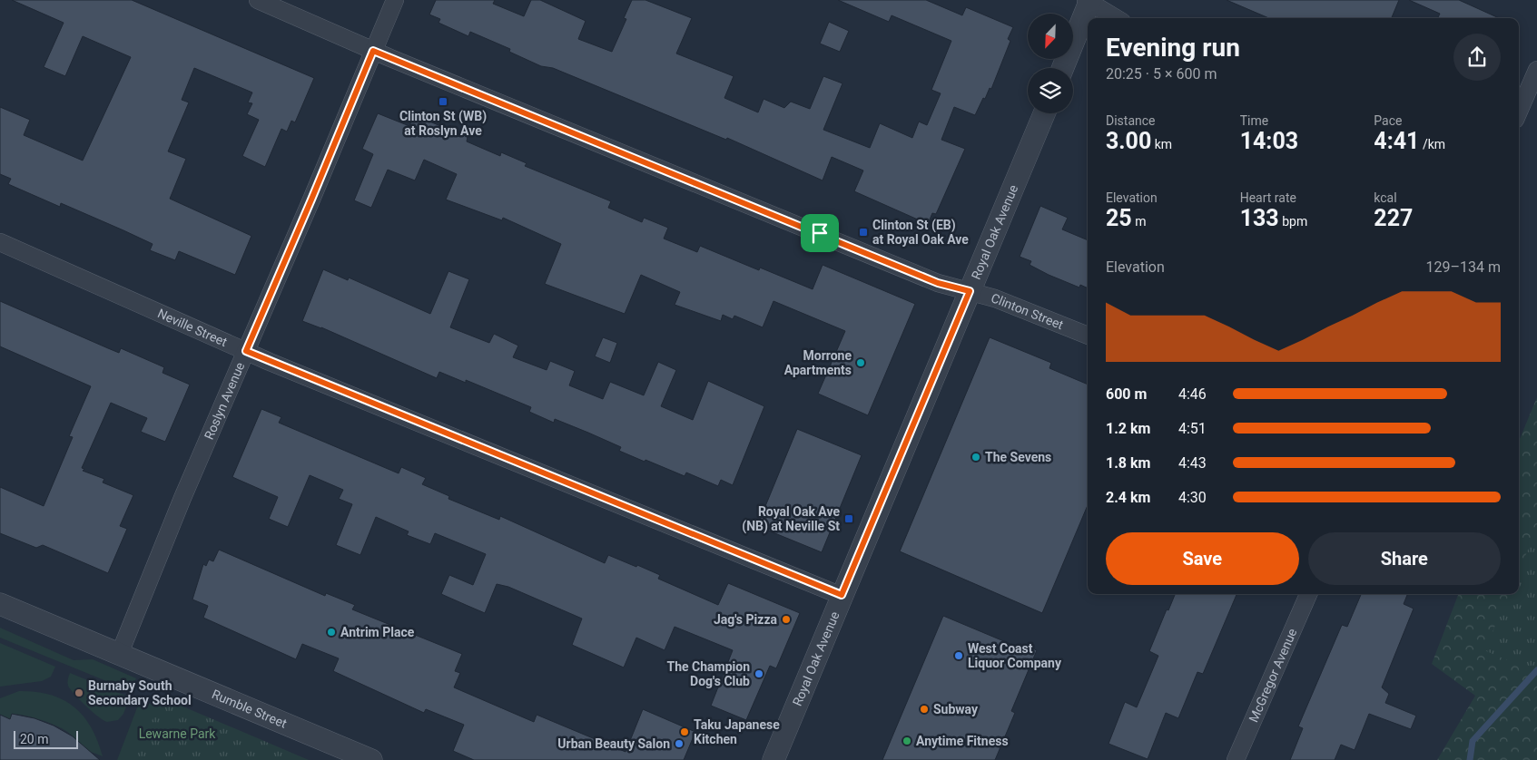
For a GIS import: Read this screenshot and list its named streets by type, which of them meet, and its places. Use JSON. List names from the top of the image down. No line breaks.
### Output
{"streets":{"street":["Royal Oak Avenue","Clinton Street","Neville Street","Roslyn Avenue","McGregor Avenue","Rumble Street"]},"crossings":[["Royal Oak Avenue","Clinton Street"],["Royal Oak Avenue","Neville Street"],["Clinton Street","Roslyn Avenue"],["Neville Street","Roslyn Avenue"],["Roslyn Avenue","Rumble Street"]],"parks":["Lewarne Park"],"places":{"transit":["Clinton St (WB) at Roslyn Ave","Clinton St (EB) at Royal Oak Ave","Royal Oak Ave (NB) at Neville St"],"other":["Morrone Apartments","The Sevens","Jag's Pizza","Antrim Place","West Coast Liquor Company","The Champion Dog's Club","Burnaby South Secondary School","Subway","Taku Japanese Kitchen","Anytime Fitness","Urban Beauty Salon"]},"scale_bar":"20 m","north":"bottom left","page":{"heading":["Evening run","20:25 · 5 × 600 m"],"stats":[["Distance","3.00 km"],["Time","14:03"],["Pace","4:41 /km"],["Elevation","25 m"],["Heart rate","133 bpm"],["kcal","227"]],"chart":["Elevation","129–134 m"],"list":[{"name":"600 m","note":"4:46"},{"name":"1.2 km","note":"4:51"},{"name":"1.8 km","note":"4:43"},{"name":"2.4 km","note":"4:30"}],"buttons":["Save","Share"],"scale":"20 m"}}
